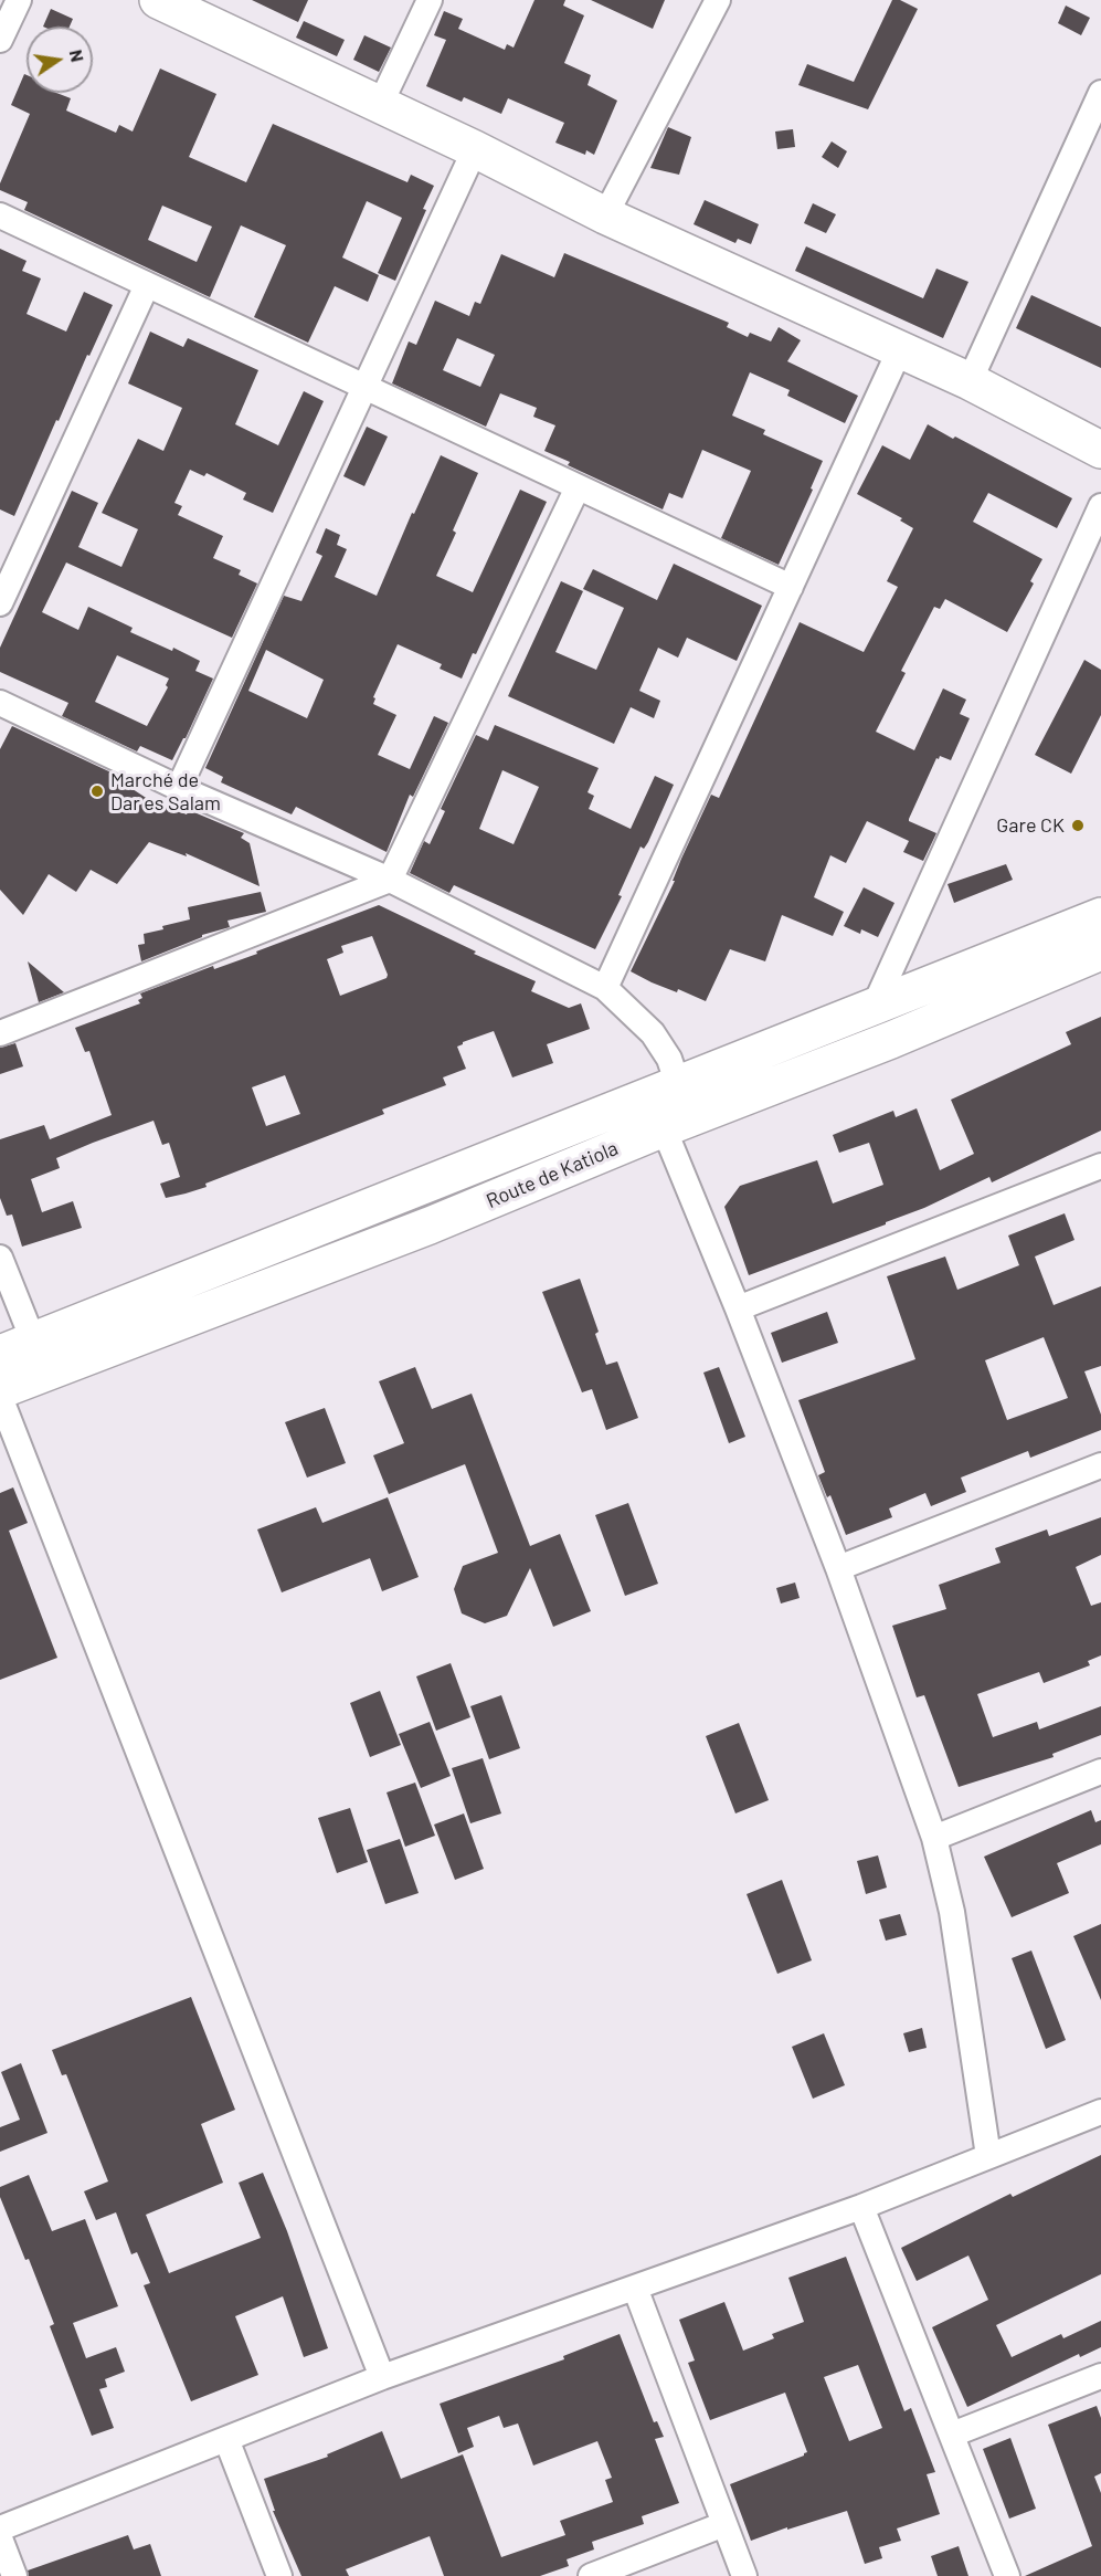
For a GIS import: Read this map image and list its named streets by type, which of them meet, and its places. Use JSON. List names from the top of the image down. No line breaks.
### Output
{"streets":{"main road":["Route de Katiola"]},"places":["Marché de Dar es Salam","Gare CK"],"north":"right"}
